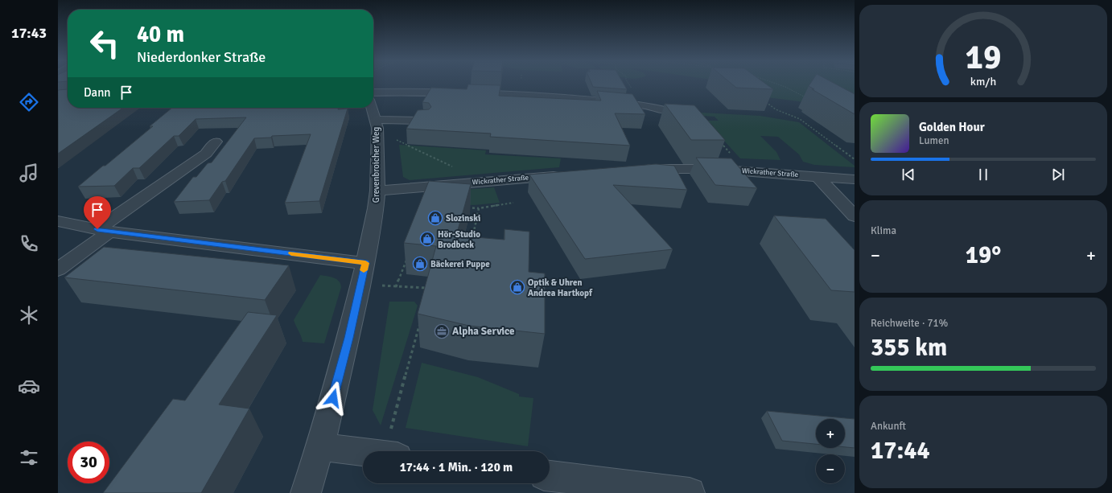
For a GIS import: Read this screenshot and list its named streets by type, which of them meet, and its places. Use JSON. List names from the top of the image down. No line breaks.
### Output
{"streets":{"street":["Grevenbroicher Weg","Wickrather Straße"]},"crossings":[["Grevenbroicher Weg","Wickrather Straße"]],"places":{"shop":["Slozinski","Hör-Studio Brodbeck","Bäckerei Puppe","Optik & Uhren Andrea Hartkopf"],"office":["Alpha Service"]},"page":{"tabs":"17:43","turn":["40 m","Niederdonker Straße"],"then":"Dann","song":["Golden Hour","Lumen"],"tile":["Klima",["Reichweite · 71%","355 km"],["Ankunft","17:44"]],"heat":["−","19°","+"],"map_buttons":["+","−"],"limit":"30","trip":"17:44 · 1 Min. · 120 m","gauge":["19","km/h"]}}
